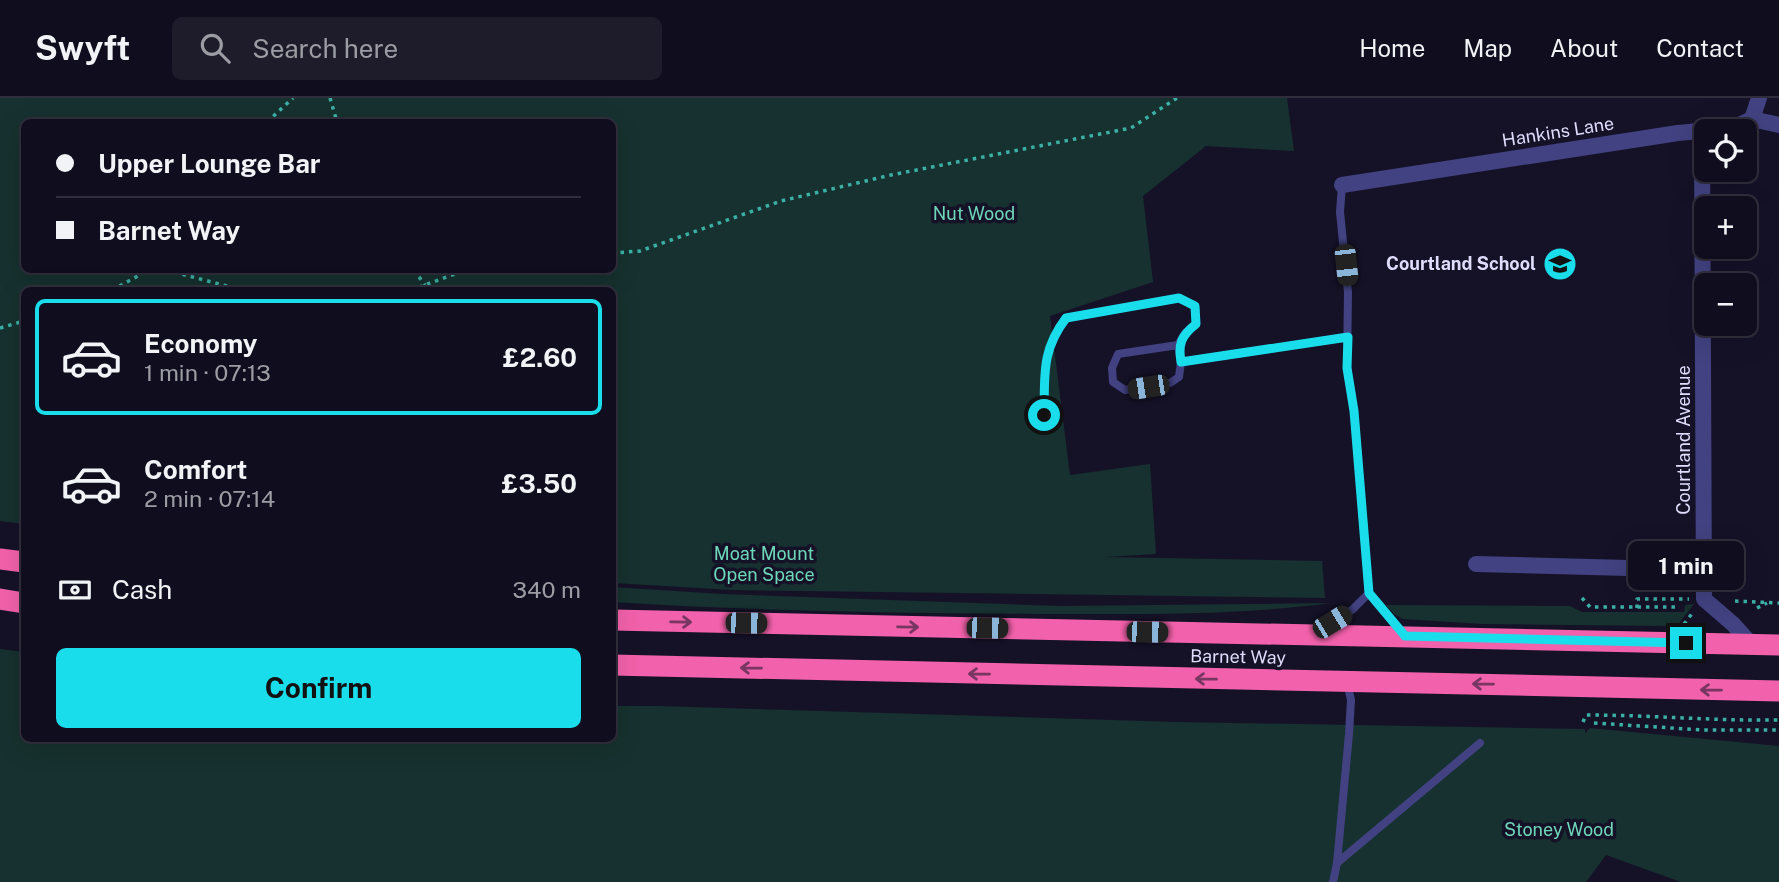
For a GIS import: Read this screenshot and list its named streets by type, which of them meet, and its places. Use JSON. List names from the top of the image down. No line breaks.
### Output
{"streets":{"highway":["Barnet Way"],"street":["Hankins Lane","Courtland Avenue"]},"parks":["Nut Wood","Moat Mount Open Space","Stoney Wood"],"places":{"school or university":["Courtland School"]},"page":{"header":"Swyft","search":"Search here","nav":["Home","Map","About","Contact"],"map_buttons":["+","−"],"banner":["Upper Lounge Bar","Barnet Way"],"list":[{"name":"Economy","note":"1 min · 07:13","value":"£2.60"},{"name":"Comfort","note":"2 min · 07:14","value":"£3.50"}],"bubble":"1 min","pay":["Cash","340 m"],"buttons":"Confirm"}}
